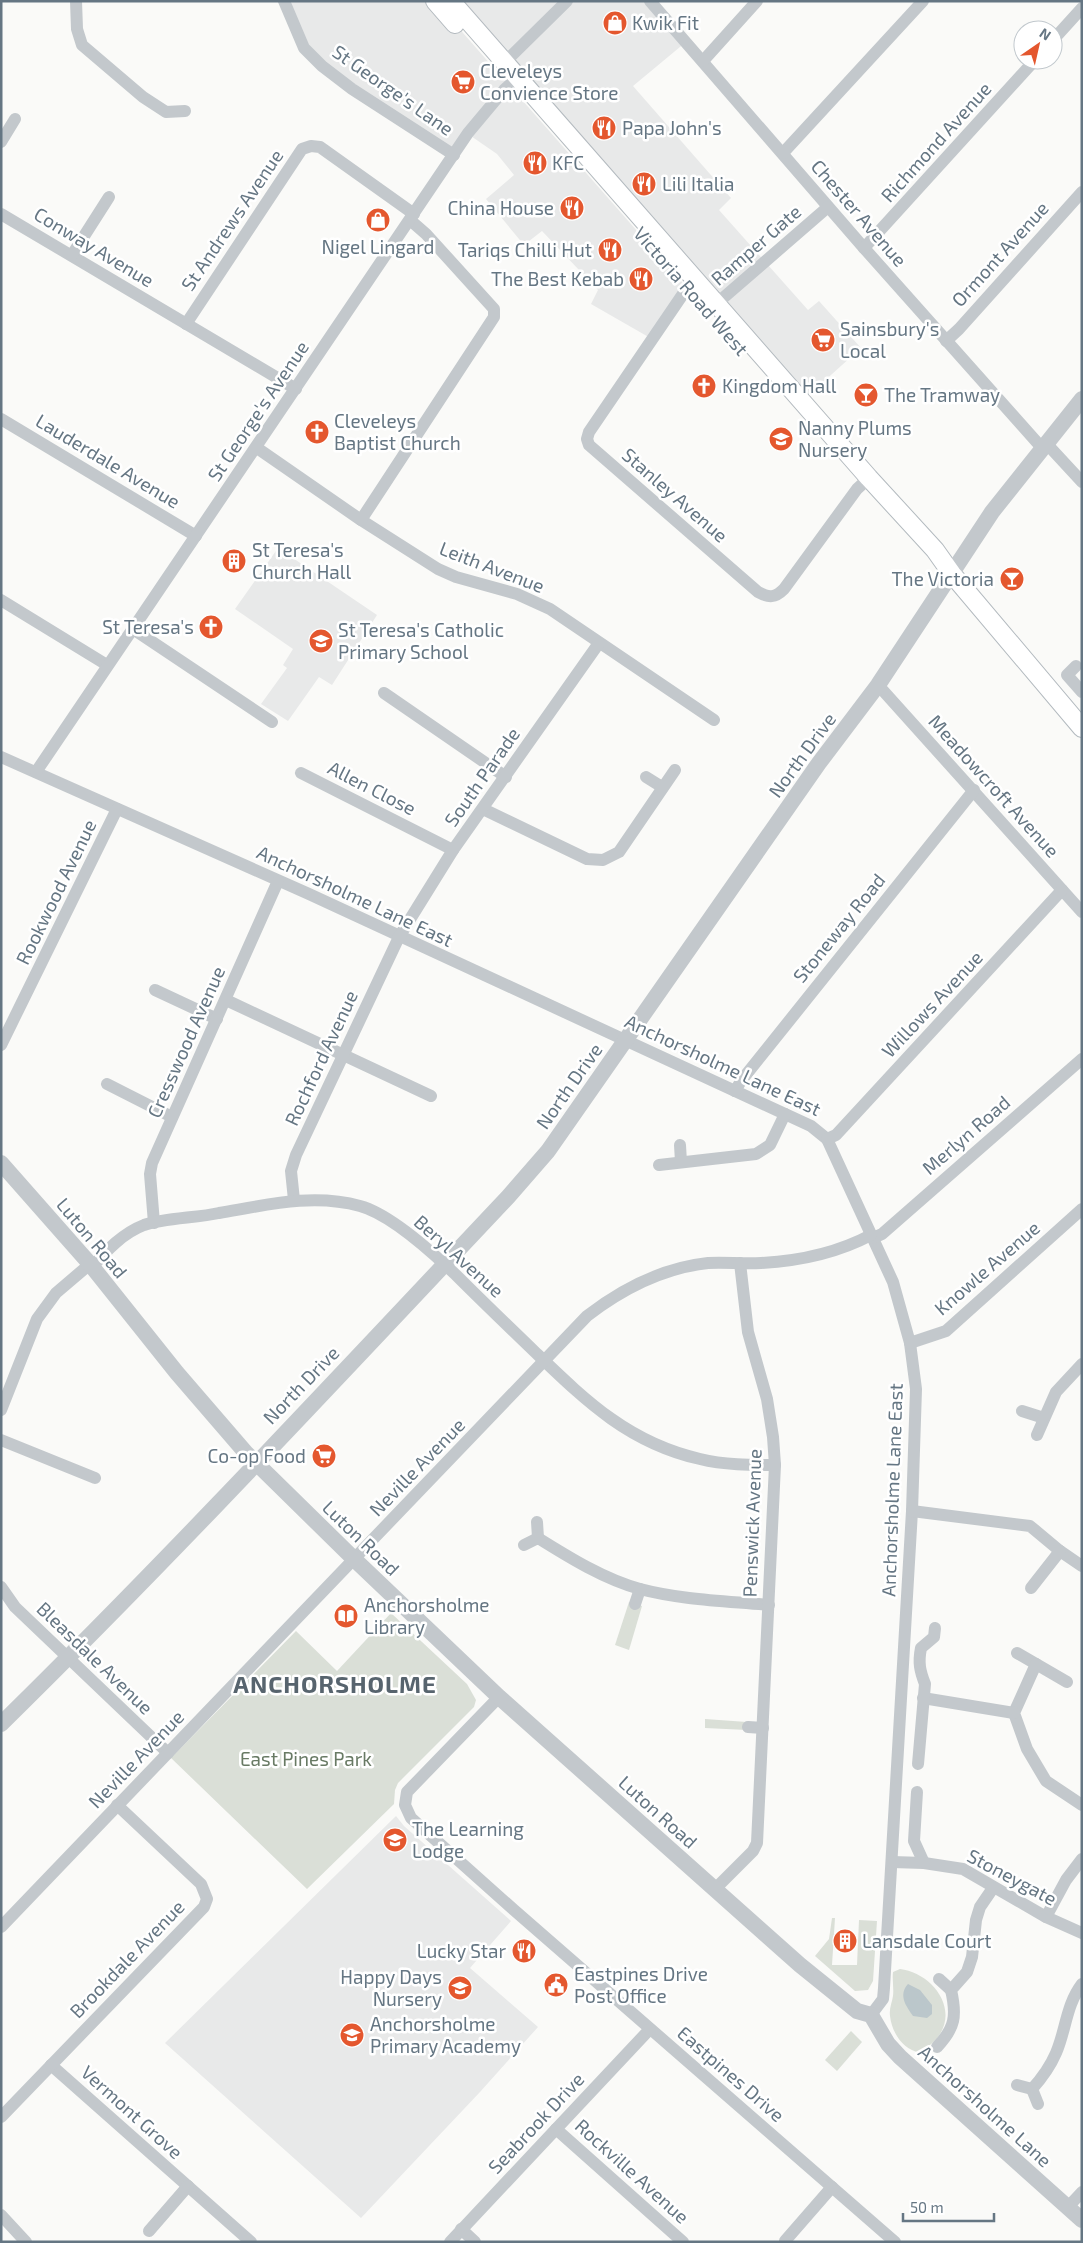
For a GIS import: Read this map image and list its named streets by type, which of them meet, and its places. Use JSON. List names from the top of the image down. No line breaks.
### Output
{"streets":{"main road":["Victoria Road West"],"street":["St George's Lane","Richmond Avenue","Chester Avenue","St Andrews Avenue","Ramper Gate","Conway Avenue","Ormont Avenue","St George's Avenue","Lauderdale Avenue","Stanley Avenue","Leith Avenue","North Drive","South Parade","Meadowcroft Avenue","Allen Close","Rookwood Avenue","Anchorsholme Lane East","Stoneway Road","Willows Avenue","Cresswood Avenue","Rochford Avenue","Merlyn Road","Luton Road","Beryl Avenue","Knowle Avenue","Neville Avenue","Penswick Avenue","Bleasdale Avenue","Stoneygate","Brookdale Avenue","Eastpines Drive","Anchorsholme Lane","Vermont Grove","Seabrook Drive","Rockville Avenue"]},"crossings":[["St George's Lane","St George's Avenue"],["Richmond Avenue","Chester Avenue"],["Chester Avenue","Ramper Gate"],["Chester Avenue","Ormont Avenue"],["Chester Avenue","North Drive"],["St Andrews Avenue","Conway Avenue"],["St Andrews Avenue","St George's Avenue"],["Ramper Gate","Victoria Road West"],["Conway Avenue","St George's Avenue"],["Victoria Road West","St George's Avenue"],["Victoria Road West","Stanley Avenue"],["Victoria Road West","North Drive"],["St George's Avenue","Lauderdale Avenue"],["St George's Avenue","Leith Avenue"],["St George's Avenue","Anchorsholme Lane East"],["Leith Avenue","South Parade"],["North Drive","Meadowcroft Avenue"],["North Drive","Anchorsholme Lane East"],["North Drive","Luton Road"],["North Drive","Beryl Avenue"],["North Drive","Bleasdale Avenue"],["South Parade","Allen Close"],["South Parade","Anchorsholme Lane East"],["South Parade","Rochford Avenue"],["Meadowcroft Avenue","Stoneway Road"],["Meadowcroft Avenue","Willows Avenue"],["Rookwood Avenue","Anchorsholme Lane East"],["Anchorsholme Lane East","Stoneway Road"],["Anchorsholme Lane East","Willows Avenue"],["Anchorsholme Lane East","Cresswood Avenue"],["Anchorsholme Lane East","Rochford Avenue"],["Anchorsholme Lane East","Merlyn Road"],["Anchorsholme Lane East","Luton Road"],["Anchorsholme Lane East","Knowle Avenue"],["Anchorsholme Lane East","Neville Avenue"],["Anchorsholme Lane East","Stoneygate"],["Anchorsholme Lane East","Anchorsholme Lane"],["Cresswood Avenue","Beryl Avenue"],["Rochford Avenue","Beryl Avenue"],["Merlyn Road","Neville Avenue"],["Luton Road","Beryl Avenue"],["Luton Road","Neville Avenue"],["Luton Road","Penswick Avenue"],["Luton Road","Eastpines Drive"],["Luton Road","Anchorsholme Lane"],["Beryl Avenue","Neville Avenue"],["Beryl Avenue","Penswick Avenue"],["Neville Avenue","Penswick Avenue"],["Neville Avenue","Bleasdale Avenue"],["Neville Avenue","Brookdale Avenue"],["Brookdale Avenue","Vermont Grove"],["Eastpines Drive","Seabrook Drive"],["Seabrook Drive","Rockville Avenue"]],"districts":["ANCHORSHOLME"],"parks":["East Pines Park"],"places":{"shop":["Kwik Fit","Nigel Lingard"],"supermarket":["Cleveleys Convience Store","Sainsbury's Local","Co-op Food"],"restaurant":["Papa John's","KFC","Lili Italia","China House","Tariqs Chilli Hut","The Best Kebab","Lucky Star"],"church":["Kingdom Hall","Cleveleys Baptist Church","St Teresa's"],"bar":["The Tramway","The Victoria"],"school or university":["Nanny Plums Nursery","St Teresa's Catholic Primary School","The Learning Lodge","Happy Days Nursery","Anchorsholme Primary Academy"],"building":["St Teresa's Church Hall","Lansdale Court"],"library":["Anchorsholme Library"],"public building":["Eastpines Drive Post Office"]},"scale_bar":"50 m","north":"top right"}
